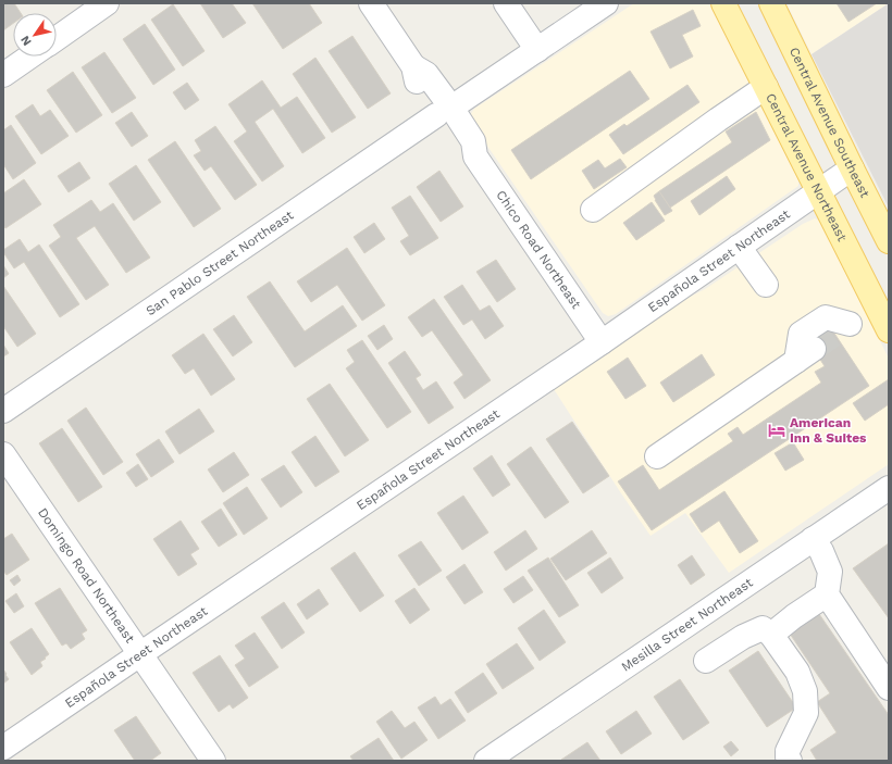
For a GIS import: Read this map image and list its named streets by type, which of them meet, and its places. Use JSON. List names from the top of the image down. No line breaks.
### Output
{"streets":{"main road":["Central Avenue Southeast","Central Avenue Northeast"],"street":["Chico Road Northeast","Española Street Northeast","San Pablo Street Northeast","Domingo Road Northeast","Mesilla Street Northeast"]},"crossings":[["Central Avenue Southeast","Española Street Northeast"],["Central Avenue Northeast","Española Street Northeast"],["Chico Road Northeast","Española Street Northeast"],["Chico Road Northeast","San Pablo Street Northeast"],["Española Street Northeast","Domingo Road Northeast"]],"places":{"hotel":["American Inn & Suites"]},"north":"bottom left"}
